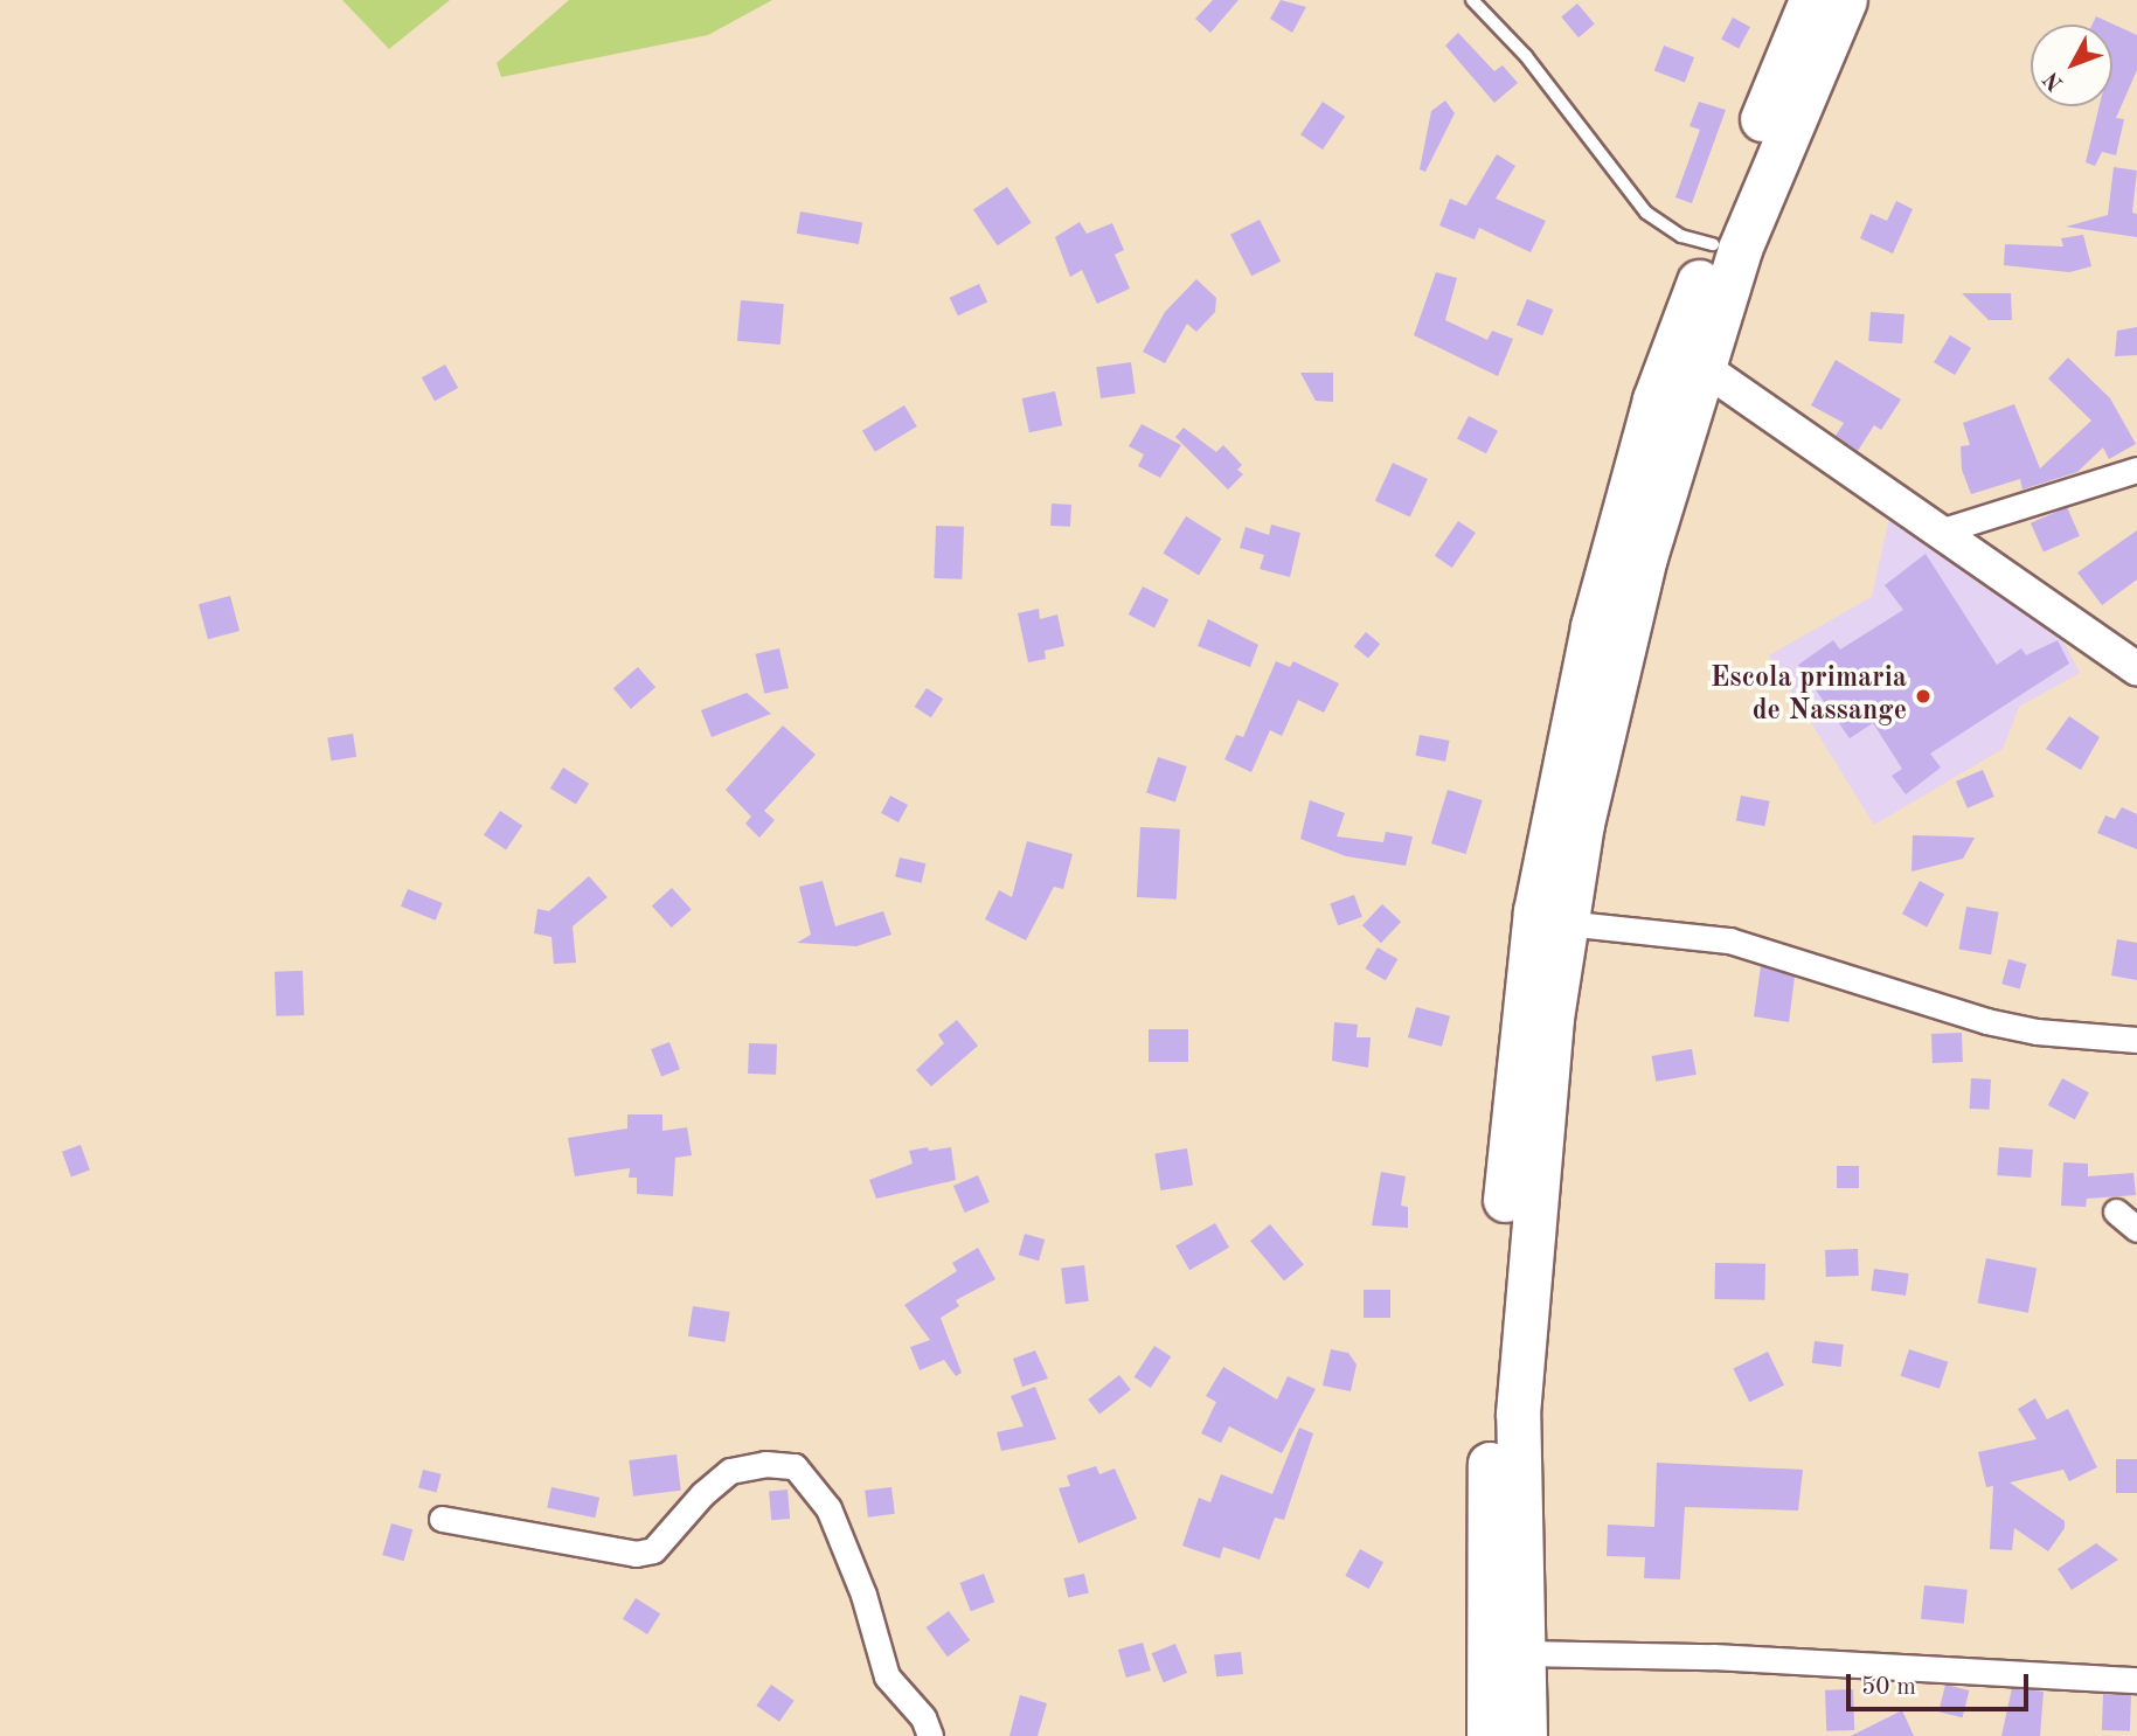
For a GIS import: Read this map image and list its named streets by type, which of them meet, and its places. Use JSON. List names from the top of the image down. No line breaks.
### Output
{"places":["Escola primaria de Nassange"],"scale_bar":"50 m","north":"bottom left"}
